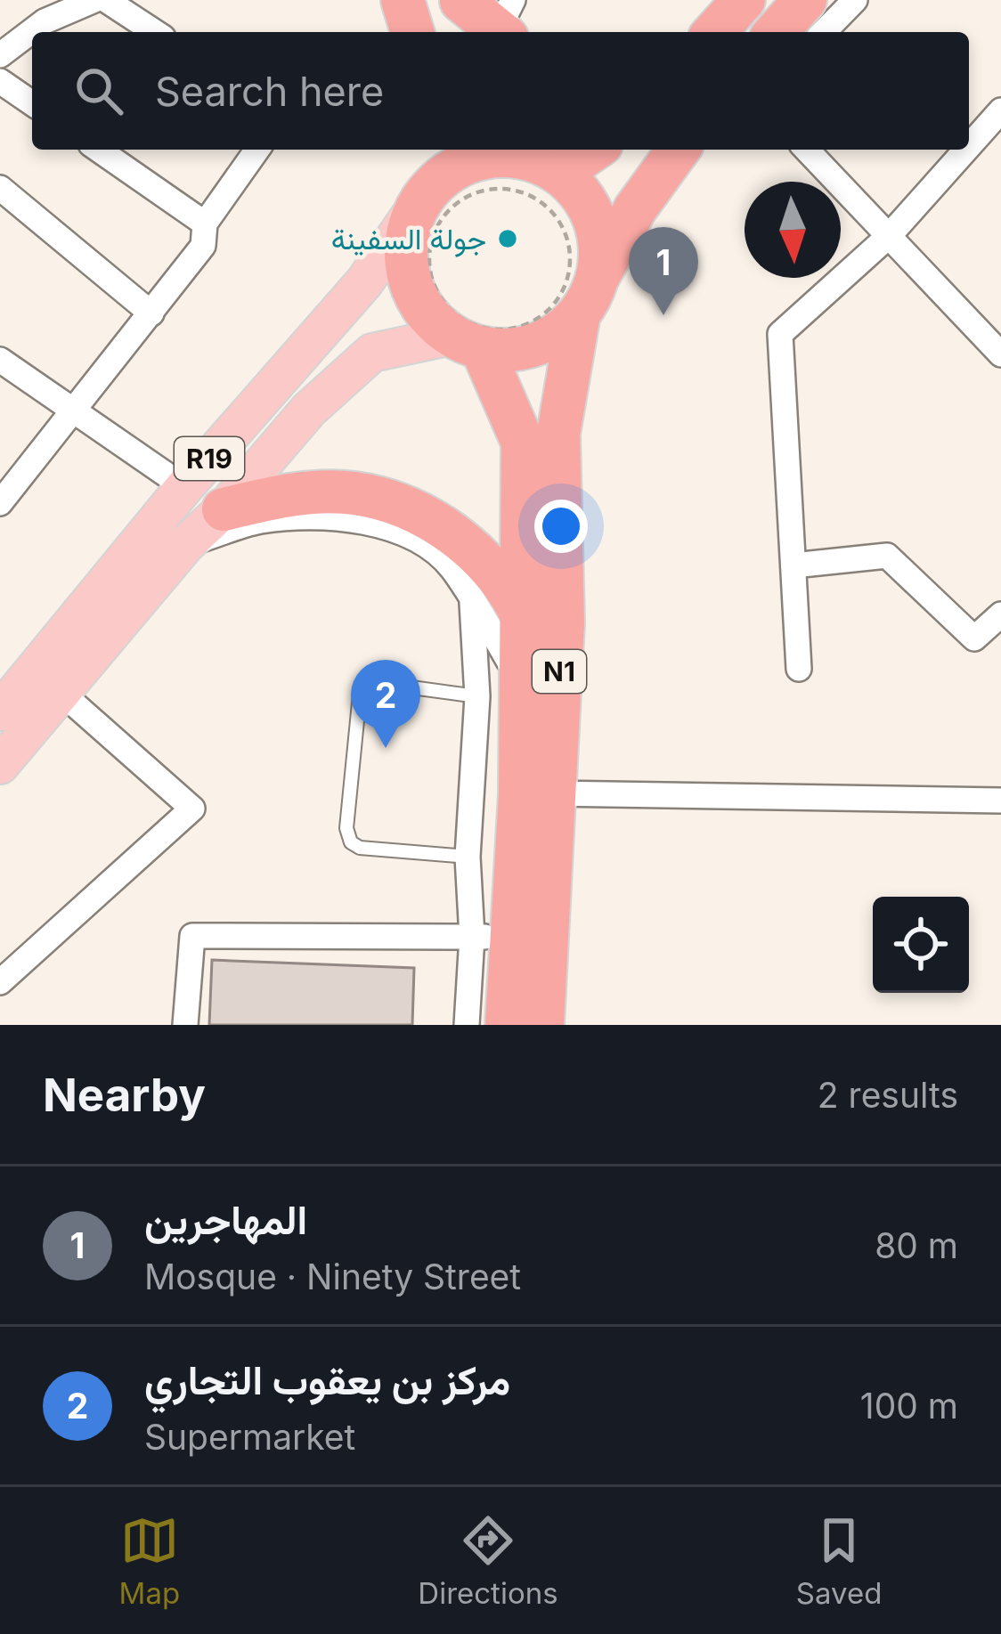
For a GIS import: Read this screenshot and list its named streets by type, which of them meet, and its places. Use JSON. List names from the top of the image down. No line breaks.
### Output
{"streets":{"highway":["N1"],"main road":["R19"]},"crossings":[["R19","N1"]],"places":["جولة السفينة"],"north":"bottom","page":{"search":"Search here","pins":["1","2"],"heading":["Nearby","2 results"],"list":[{"mark":"1","name":"المهاجرين","note":"Mosque · Ninety Street","value":"80 m"},{"mark":"2","name":"مركز بن يعقوب التجاري","note":"Supermarket","value":"100 m"}],"nav":["Map","Directions","Saved"]}}
